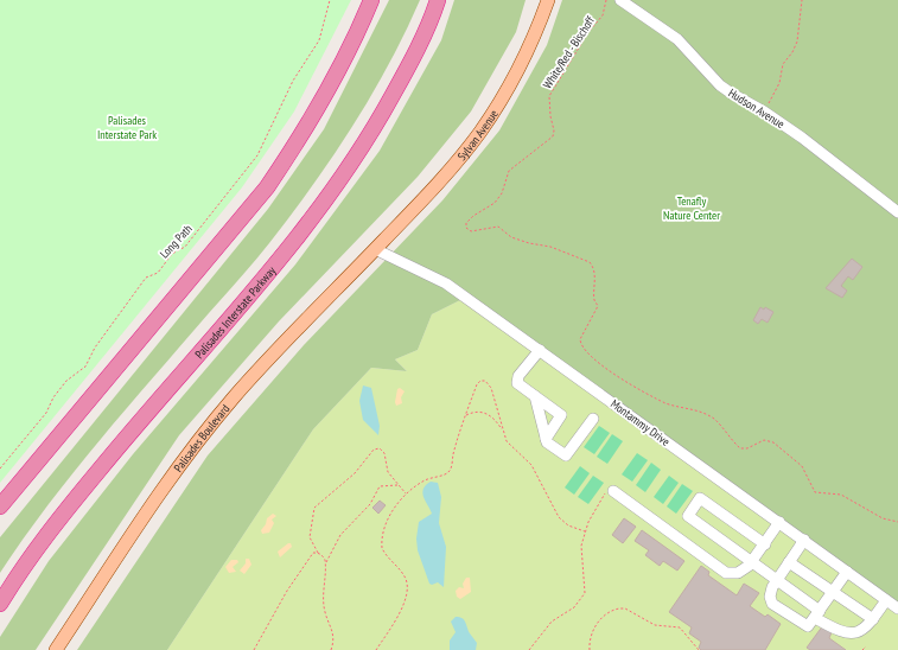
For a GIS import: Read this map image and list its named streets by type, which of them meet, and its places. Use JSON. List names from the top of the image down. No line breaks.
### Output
{"streets":{"highway":["Palisades Interstate Parkway"],"main road":["Sylvan Avenue","Palisades Boulevard"],"street":["Hudson Avenue","Montammy Drive"],"path":["White/Red - Bischoff","Long Path"]},"crossings":[["Sylvan Avenue","Montammy Drive"],["Sylvan Avenue","Palisades Boulevard"],["Montammy Drive","Palisades Boulevard"]],"parks":["Palisades Interstate Park","Tenafly Nature Center"]}
